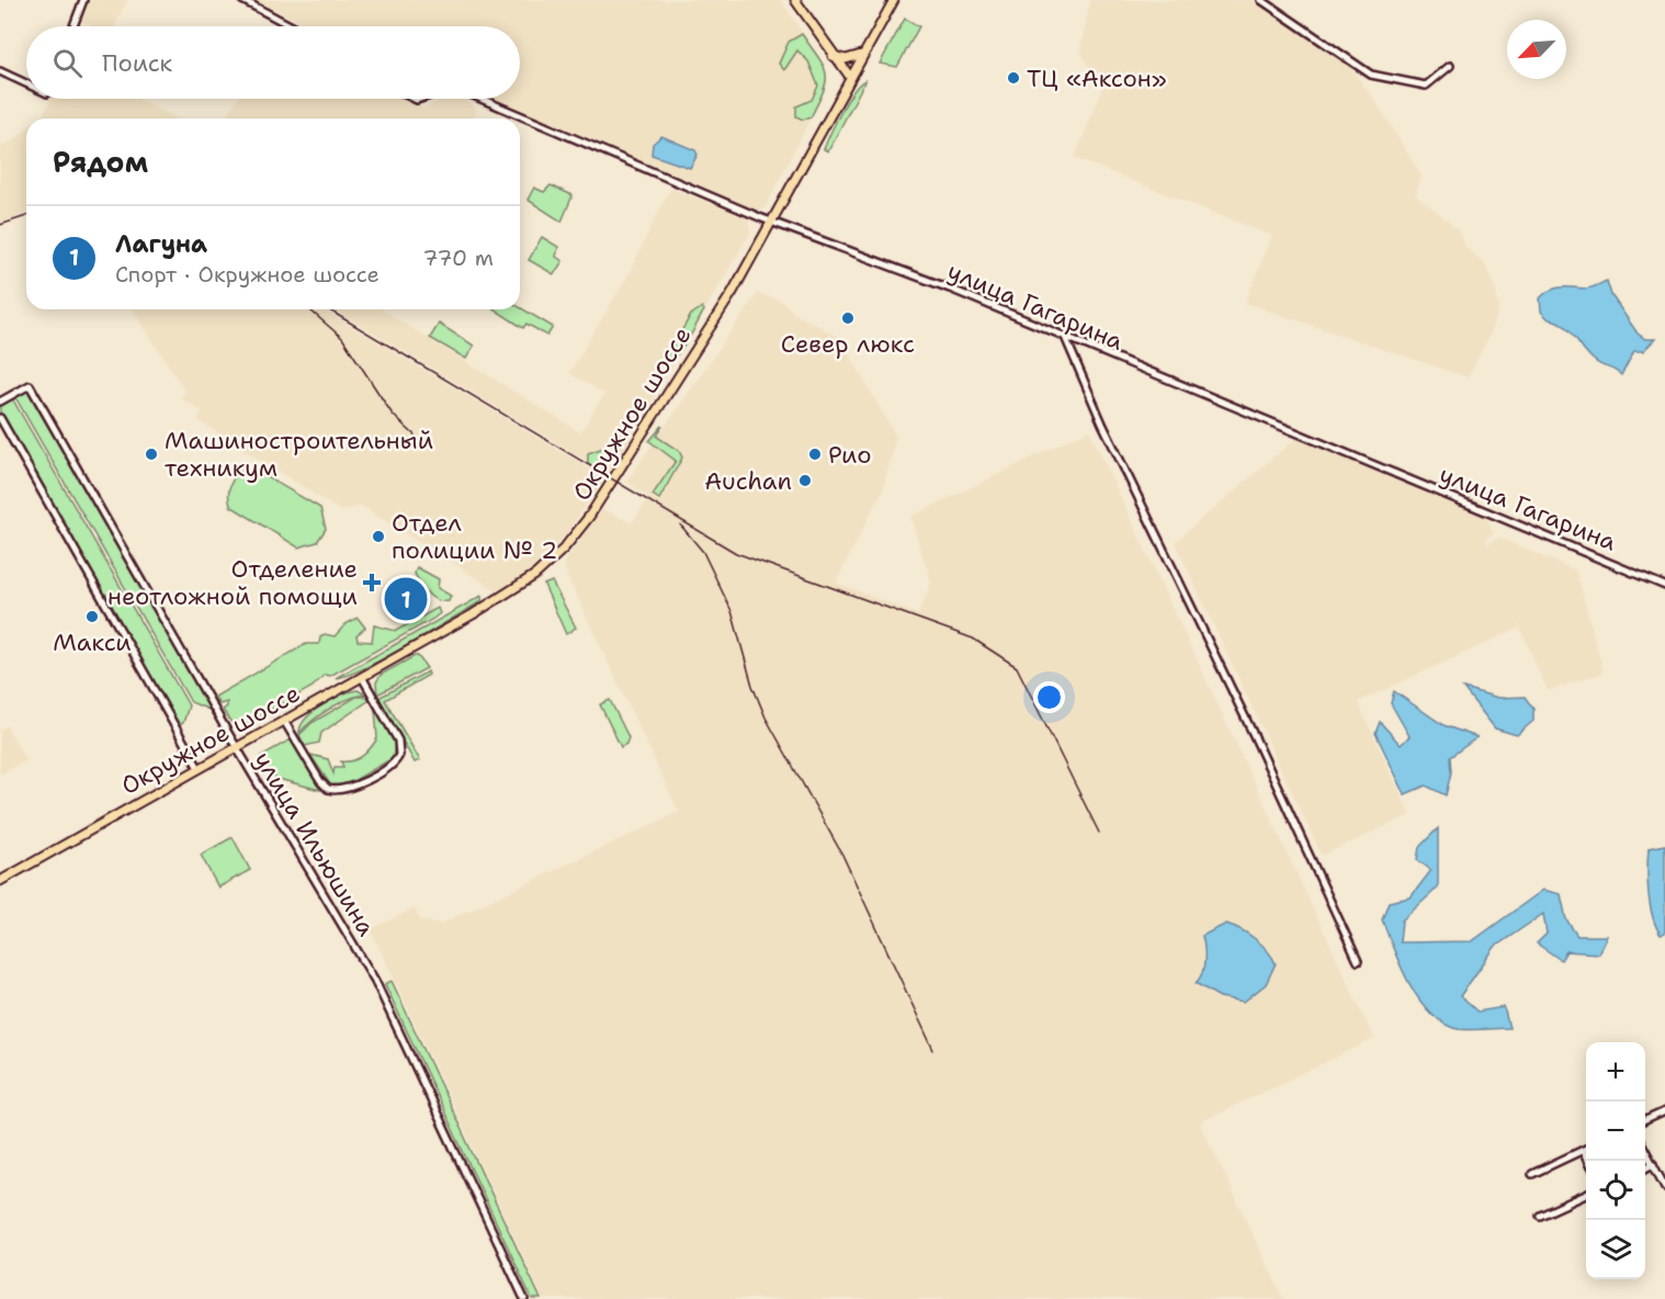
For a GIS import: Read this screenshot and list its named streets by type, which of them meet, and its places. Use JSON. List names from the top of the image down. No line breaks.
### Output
{"streets":{"main road":["Окружное шоссе"],"street":["улица Гагарина","улица Ильюшина"]},"crossings":[["улица Гагарина","Окружное шоссе"],["Окружное шоссе","улица Ильюшина"]],"places":{"other":["ТЦ «Аксон»","Север люкс","Машиностроительный техникум","Рио","Auchan","Отдел полиции № 2","Макси"],"health":["Отделение неотложной помощи"]},"north":"bottom left","page":{"search":"Поиск","heading":"Рядом","list":[{"mark":"1","name":"Лагуна","note":"Спорт · Окружное шоссе","value":"770 m"}],"pins":"1","map_buttons":["+","−"]}}
